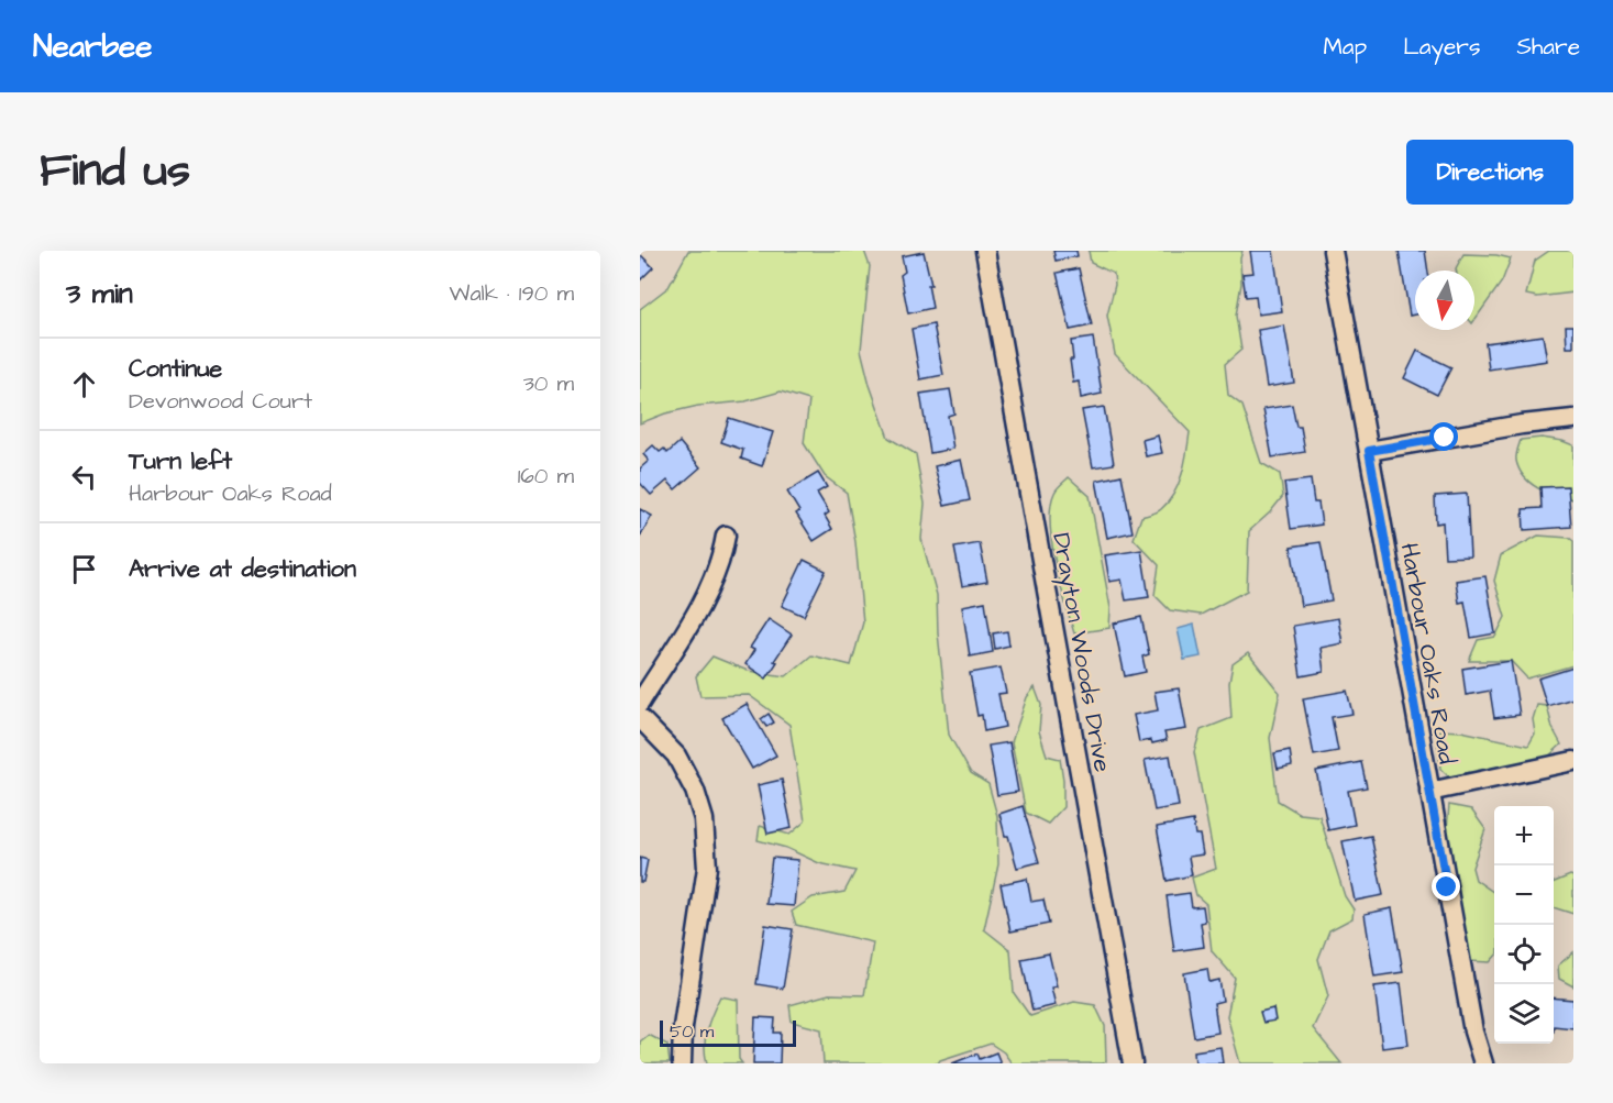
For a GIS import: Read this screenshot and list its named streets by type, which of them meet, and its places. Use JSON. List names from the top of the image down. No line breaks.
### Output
{"streets":{"street":["Drayton Woods Drive","Harbour Oaks Road"]},"scale_bar":"50 m","north":"bottom","page":{"header":"Nearbee","nav":["Map","Layers","Share"],"title":"Find us","buttons":"Directions","heading":["3 min","Walk · 190 m"],"list":[["Continue","Devonwood Court","30 m"],["Turn left","Harbour Oaks Road","160 m"],"Arrive at destination"],"map_buttons":["+","−"],"scale":"50 m"}}
